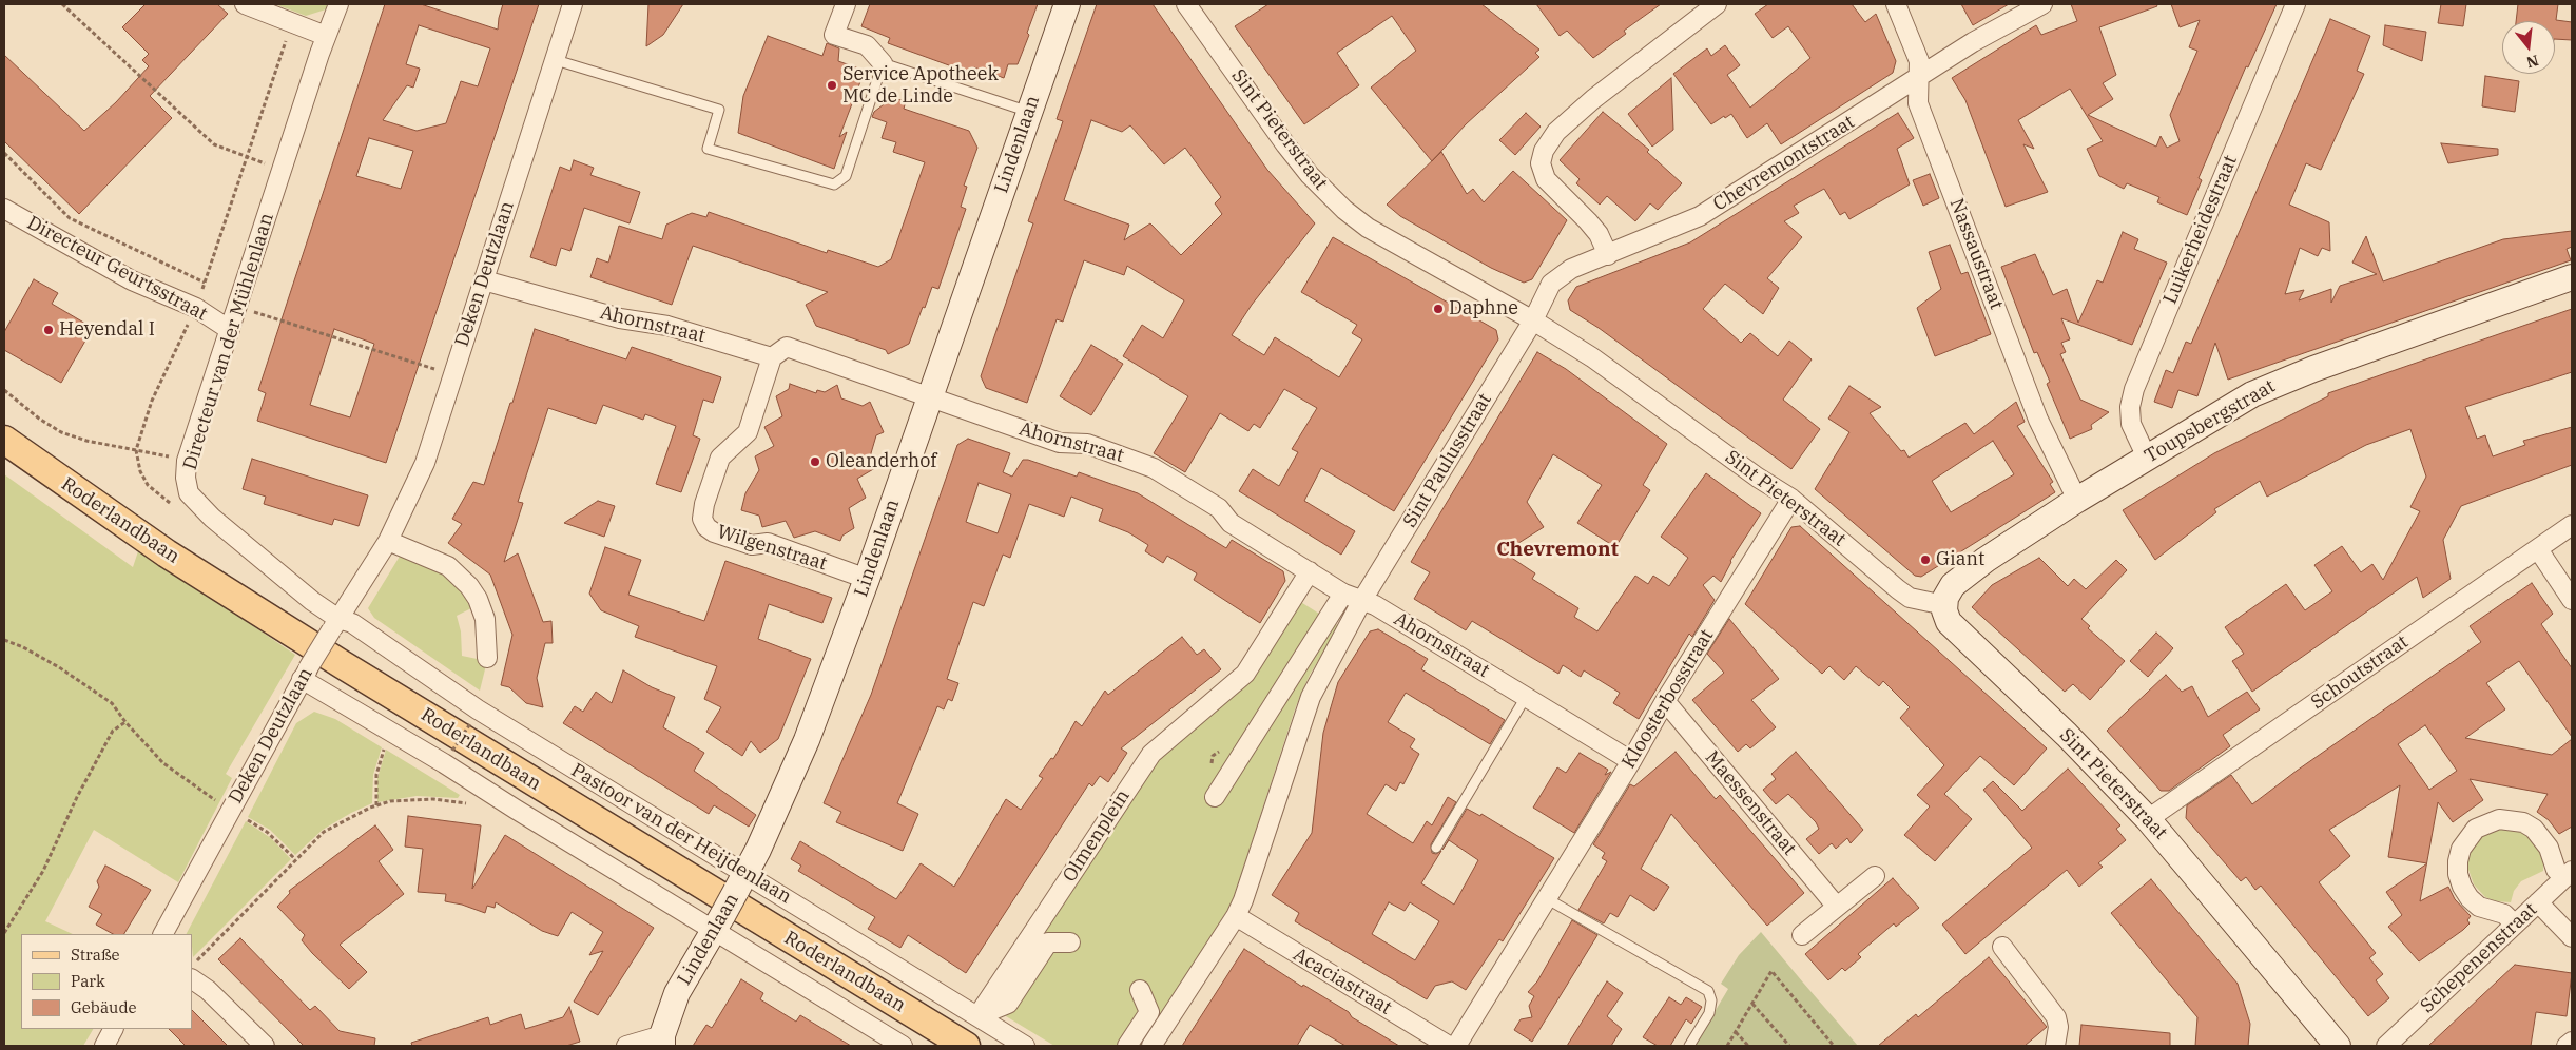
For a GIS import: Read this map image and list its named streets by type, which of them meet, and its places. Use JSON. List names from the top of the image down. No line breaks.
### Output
{"streets":{"main road":["Roderlandbaan"],"street":["Sint Pieterstraat","Lindenlaan","Chevremontstraat","Luikerheidestraat","Nassaustraat","Directeur Geurtsstraat","Deken Deutzlaan","Ahornstraat","Directeur van der Mühlenlaan","Toupsbergstraat","Sint Paulusstraat","Wilgenstraat","Schoutstraat","Kloosterbosstraat","Maessenstraat","Pastoor van der Heijdenlaan","Olmenplein","Schepenenstraat","Acaciastraat"]},"crossings":[["Sint Pieterstraat","Chevremontstraat"],["Sint Pieterstraat","Toupsbergstraat"],["Sint Pieterstraat","Sint Paulusstraat"],["Sint Pieterstraat","Schoutstraat"],["Sint Pieterstraat","Kloosterbosstraat"],["Lindenlaan","Ahornstraat"],["Lindenlaan","Wilgenstraat"],["Lindenlaan","Pastoor van der Heijdenlaan"],["Chevremontstraat","Nassaustraat"],["Chevremontstraat","Sint Paulusstraat"],["Luikerheidestraat","Toupsbergstraat"],["Nassaustraat","Toupsbergstraat"],["Directeur Geurtsstraat","Directeur van der Mühlenlaan"],["Deken Deutzlaan","Ahornstraat"],["Deken Deutzlaan","Directeur van der Mühlenlaan"],["Deken Deutzlaan","Pastoor van der Heijdenlaan"],["Ahornstraat","Sint Paulusstraat"],["Ahornstraat","Wilgenstraat"],["Ahornstraat","Kloosterbosstraat"],["Ahornstraat","Olmenplein"],["Directeur van der Mühlenlaan","Pastoor van der Heijdenlaan"],["Kloosterbosstraat","Maessenstraat"],["Pastoor van der Heijdenlaan","Olmenplein"]],"districts":["Chevremont"],"places":["Service Apotheek MC de Linde","Daphne","Heyendal I","Oleanderhof","Giant"],"legend":["Straße","Park","Gebäude"],"north":"bottom"}
